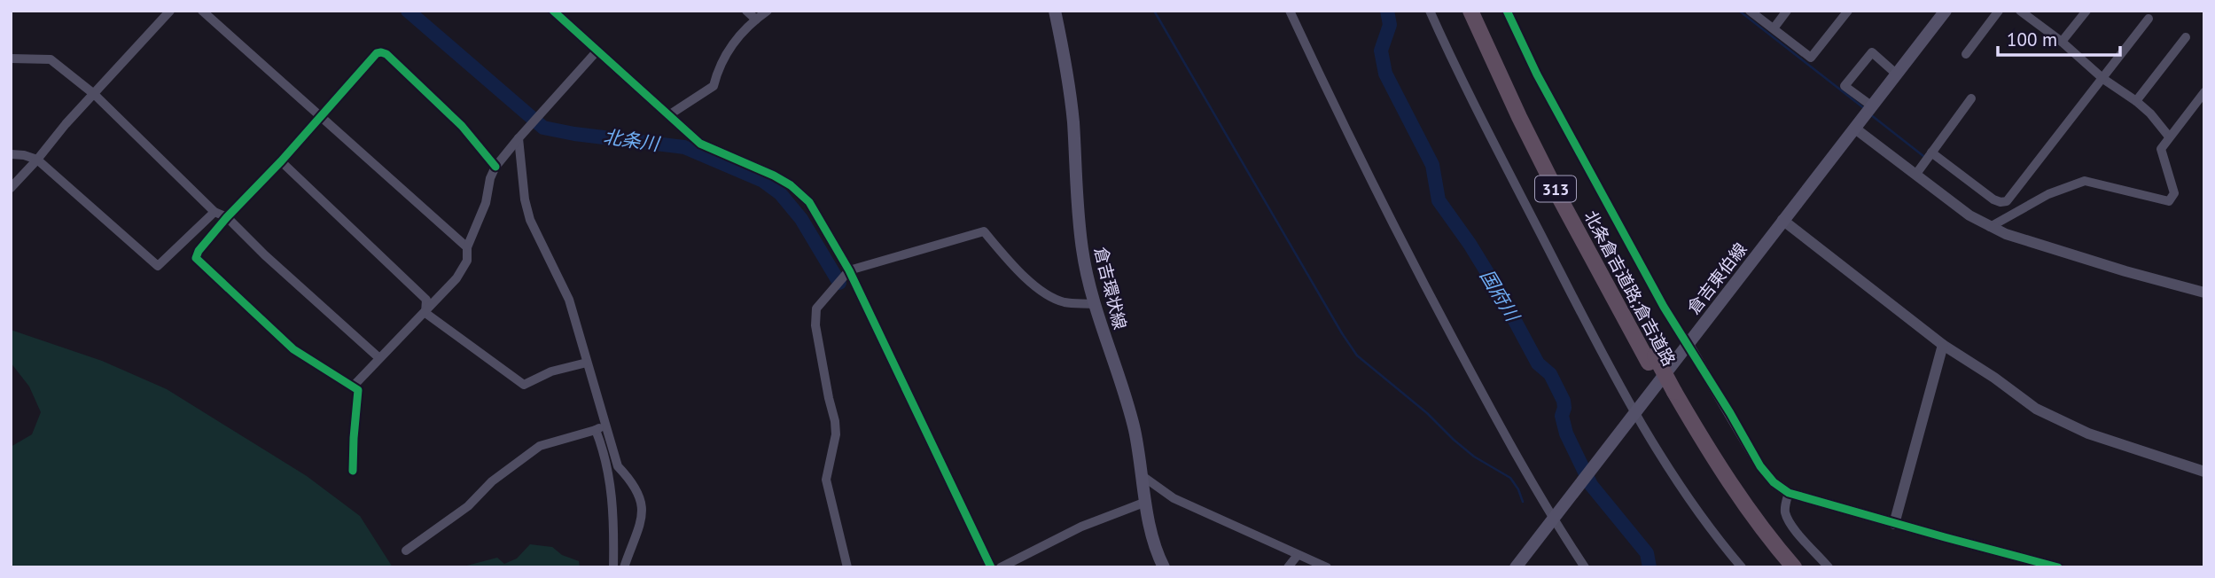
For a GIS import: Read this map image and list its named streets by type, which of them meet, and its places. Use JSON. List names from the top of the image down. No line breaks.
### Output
{"streets":{"highway":["313","北条倉吉道路;倉吉道路"],"main road":["倉吉東伯線","倉吉環状線"]},"water":["北条川","国府川"],"scale_bar":"100 m"}
